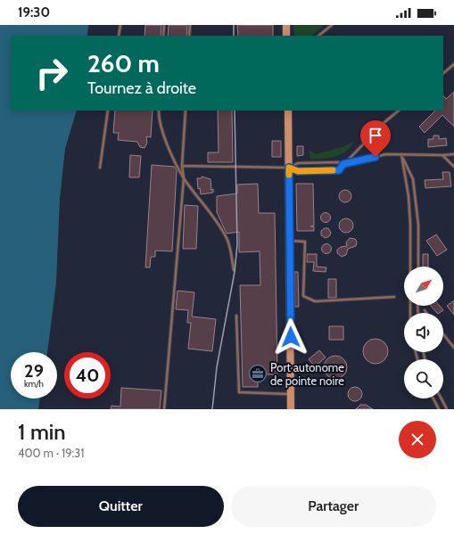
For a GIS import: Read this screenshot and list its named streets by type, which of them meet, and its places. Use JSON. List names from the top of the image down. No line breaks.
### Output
{"places":{"office":["Port autonome de pointe noire"]},"north":"top right","page":{"status":"19:30","turn":["260 m","Tournez à droite"],"speed":"29 km/h","limit":"40","heading":["1 min","400 m · 19:31"],"buttons":["Quitter","Partager"]}}
